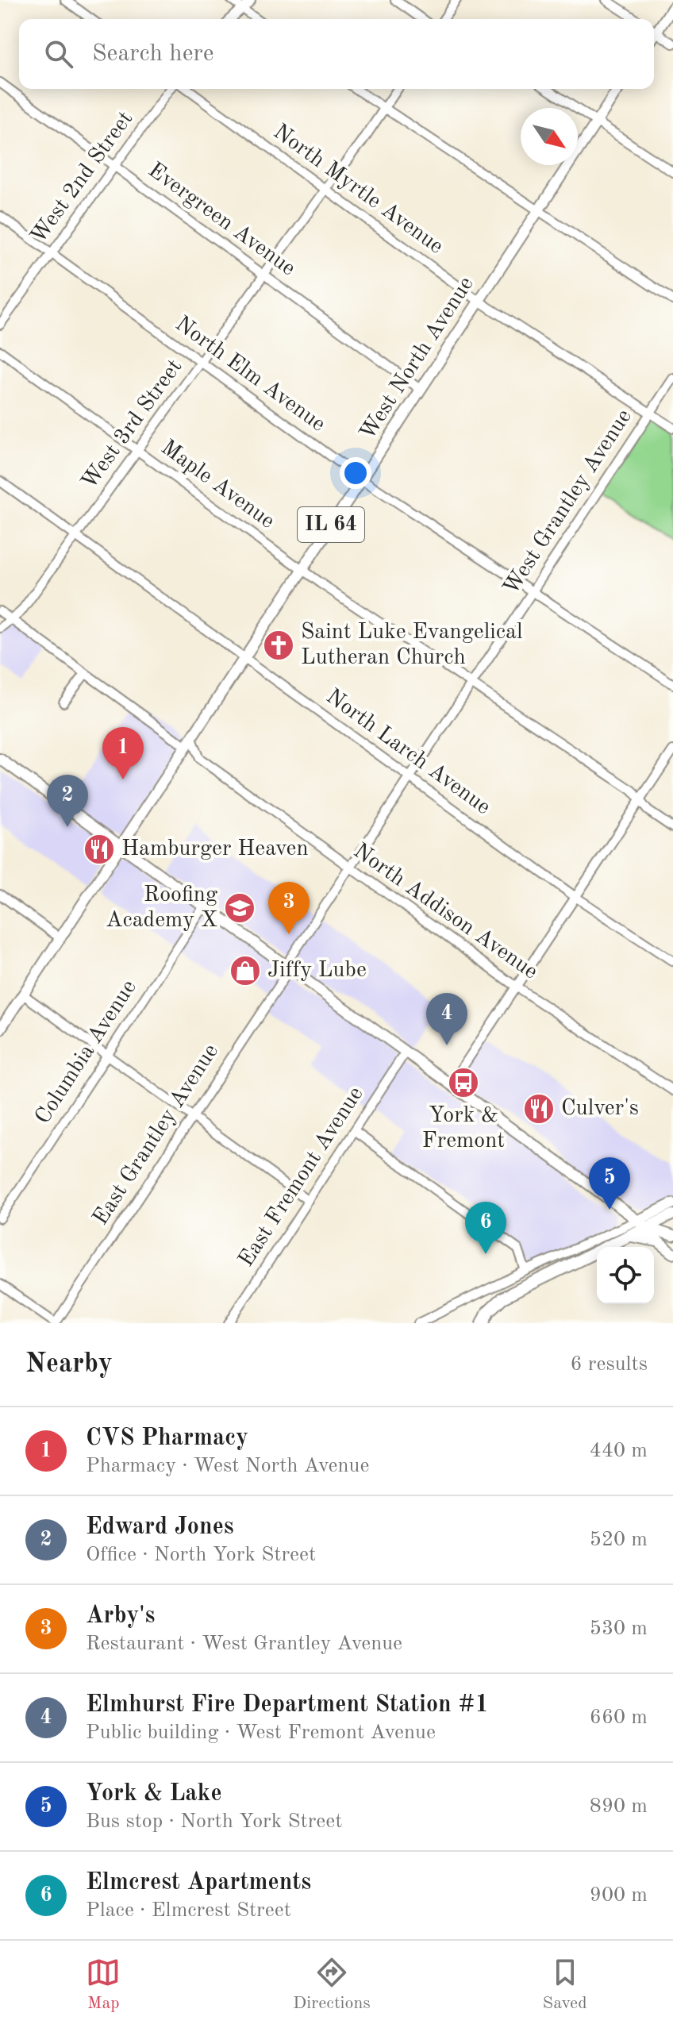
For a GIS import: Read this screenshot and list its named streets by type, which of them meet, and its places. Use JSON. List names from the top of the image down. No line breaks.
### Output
{"streets":{"main road":["West North Avenue","IL 64"],"street":["West 2nd Street","North Myrtle Avenue","Evergreen Avenue","North Elm Avenue","West 3rd Street","Maple Avenue","West Grantley Avenue","North Larch Avenue","North Addison Avenue","Columbia Avenue","East Grantley Avenue","East Fremont Avenue"]},"crossings":[["West 2nd Street","Evergreen Avenue"],["West 2nd Street","North Elm Avenue"],["North Myrtle Avenue","West North Avenue"],["North Myrtle Avenue","West 3rd Street"],["North Myrtle Avenue","West Grantley Avenue"],["Evergreen Avenue","West North Avenue"],["Evergreen Avenue","West 3rd Street"],["West North Avenue","North Elm Avenue"],["West North Avenue","Maple Avenue"],["West North Avenue","IL 64"],["West North Avenue","North Larch Avenue"],["North Elm Avenue","West 3rd Street"],["North Elm Avenue","West Grantley Avenue"],["West 3rd Street","Maple Avenue"],["West 3rd Street","North Larch Avenue"],["Maple Avenue","West Grantley Avenue"],["West Grantley Avenue","North Larch Avenue"],["West Grantley Avenue","North Addison Avenue"],["West Grantley Avenue","East Grantley Avenue"]],"places":{"church":["Saint Luke Evangelical Lutheran Church"],"restaurant":["Hamburger Heaven","Culver's"],"school or university":["Roofing Academy X"],"shop":["Jiffy Lube"],"bus stop":["York & Fremont"]},"north":"bottom right","page":{"search":"Search here","pins":["1","2","3","4","5","6"],"heading":["Nearby","6 results"],"list":[{"mark":"1","name":"CVS Pharmacy","note":"Pharmacy · West North Avenue","value":"440 m"},{"mark":"2","name":"Edward Jones","note":"Office · North York Street","value":"520 m"},{"mark":"3","name":"Arby's","note":"Restaurant · West Grantley Avenue","value":"530 m"},{"mark":"4","name":"Elmhurst Fire Department Station #1","note":"Public building · West Fremont Avenue","value":"660 m"},{"mark":"5","name":"York & Lake","note":"Bus stop · North York Street","value":"890 m"},{"mark":"6","name":"Elmcrest Apartments","note":"Place · Elmcrest Street","value":"900 m"}],"nav":["Map","Directions","Saved"]}}
